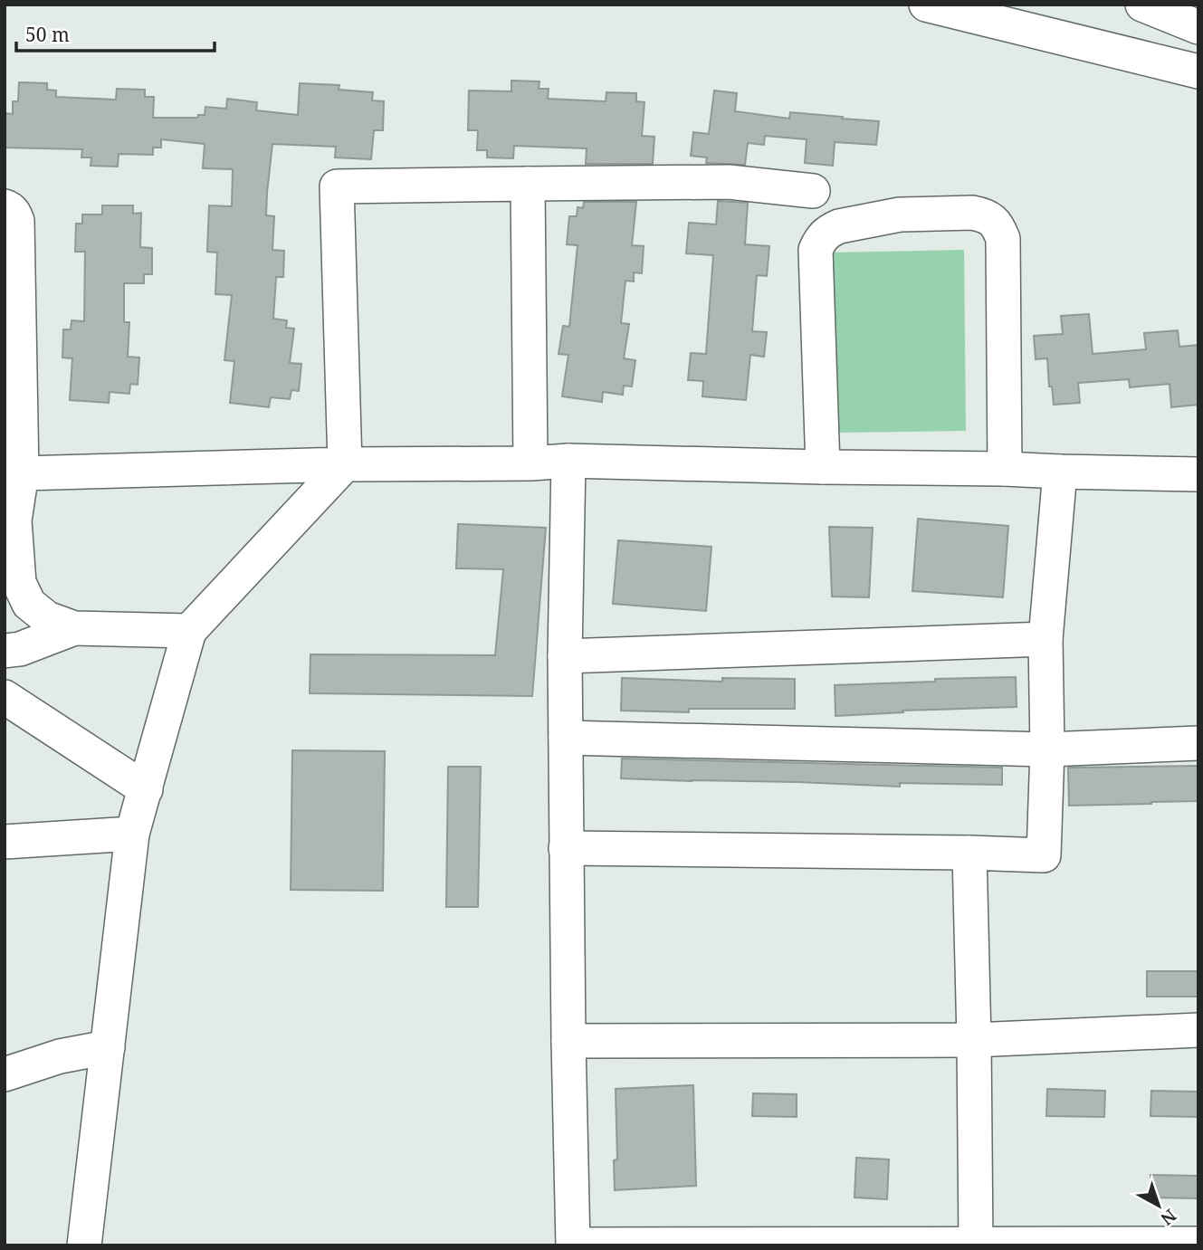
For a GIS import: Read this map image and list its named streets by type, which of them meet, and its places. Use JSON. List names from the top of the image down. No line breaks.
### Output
{"scale_bar":"50 m","north":"bottom right"}
